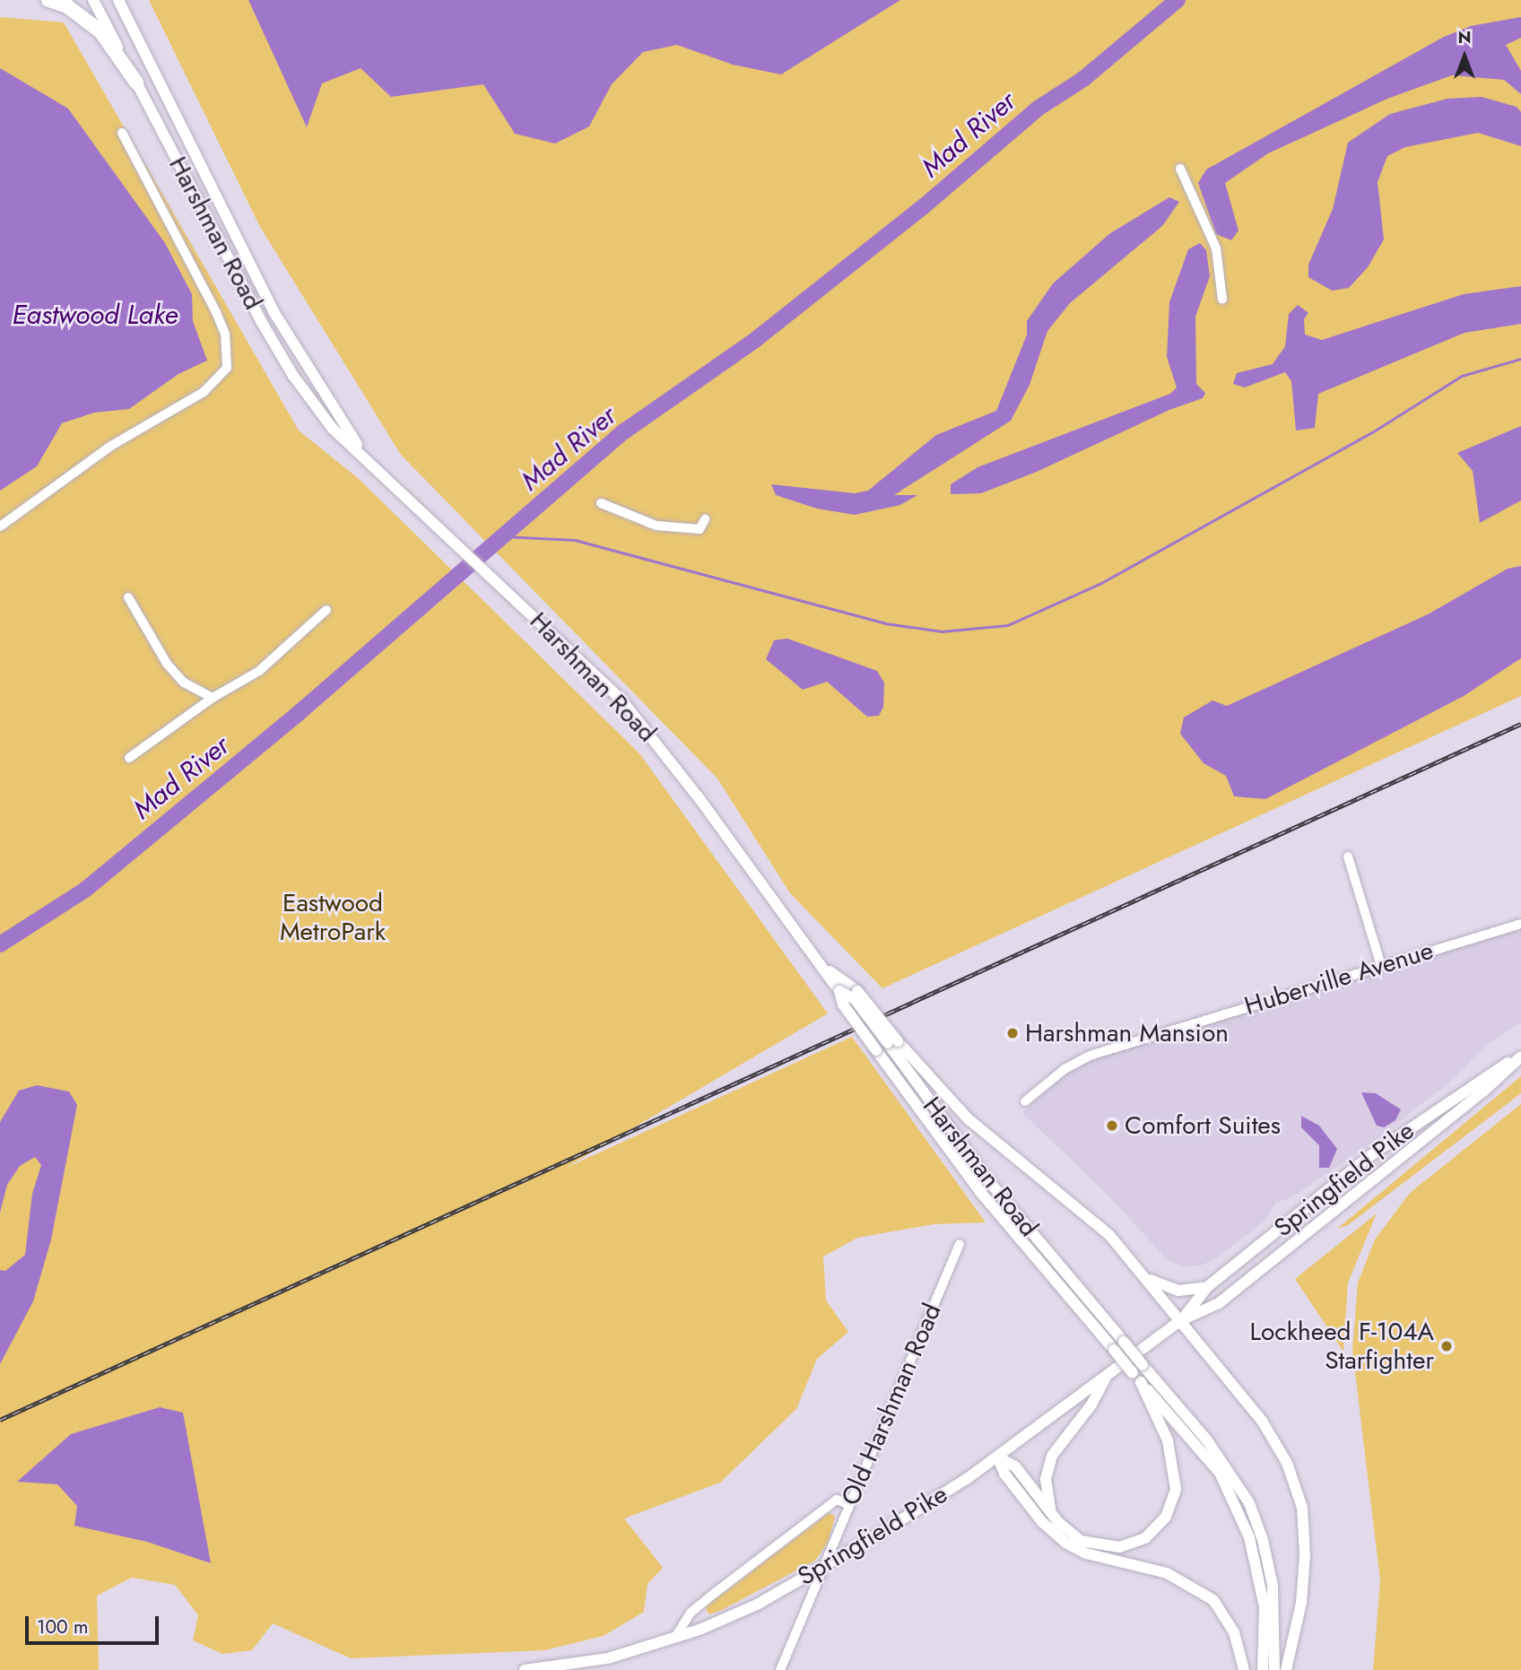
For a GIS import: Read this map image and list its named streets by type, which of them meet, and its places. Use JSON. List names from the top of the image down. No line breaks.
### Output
{"streets":{"main road":["Harshman Road","Springfield Pike"],"street":["Huberville Avenue","Old Harshman Road"]},"crossings":[["Springfield Pike","Old Harshman Road"]],"water":["Mad River","Eastwood Lake"],"parks":["Eastwood MetroPark"],"places":["Harshman Mansion","Comfort Suites","Lockheed F-104A Starfighter"],"scale_bar":"100 m","north":"top"}
